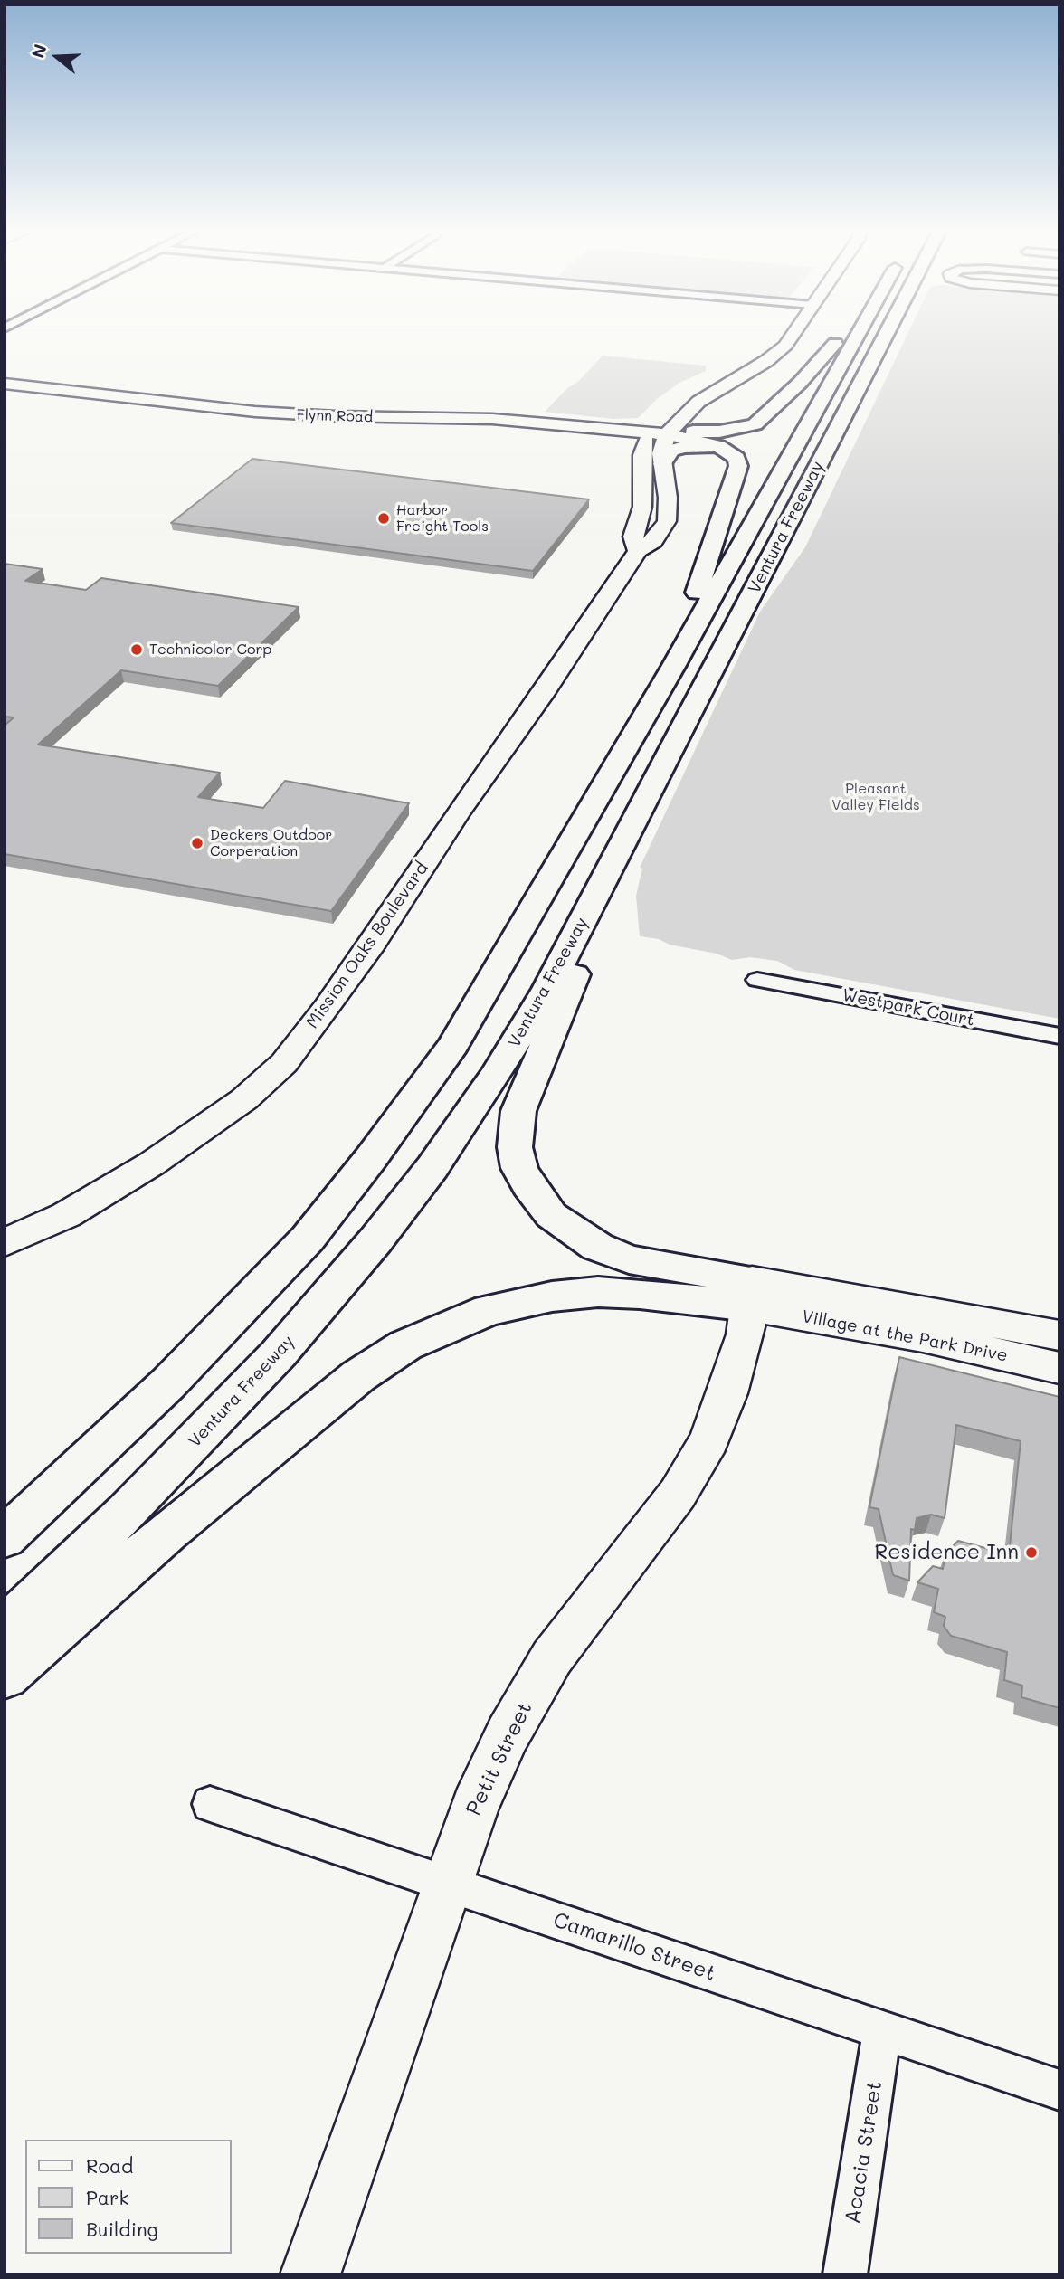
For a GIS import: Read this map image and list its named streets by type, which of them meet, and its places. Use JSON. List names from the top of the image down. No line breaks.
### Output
{"streets":{"highway":["Ventura Freeway"],"main road":["Flynn Road","Mission Oaks Boulevard","Village at the Park Drive","Petit Street"],"street":["Westpark Court","Camarillo Street","Acacia Street"]},"crossings":[["Flynn Road","Mission Oaks Boulevard"],["Village at the Park Drive","Petit Street"],["Petit Street","Camarillo Street"],["Camarillo Street","Acacia Street"]],"parks":["Pleasant Valley Fields"],"places":["Harbor Freight Tools","Technicolor Corp","Deckers Outdoor Corperation","Residence Inn"],"legend":["Road","Park","Building"],"north":"left"}
